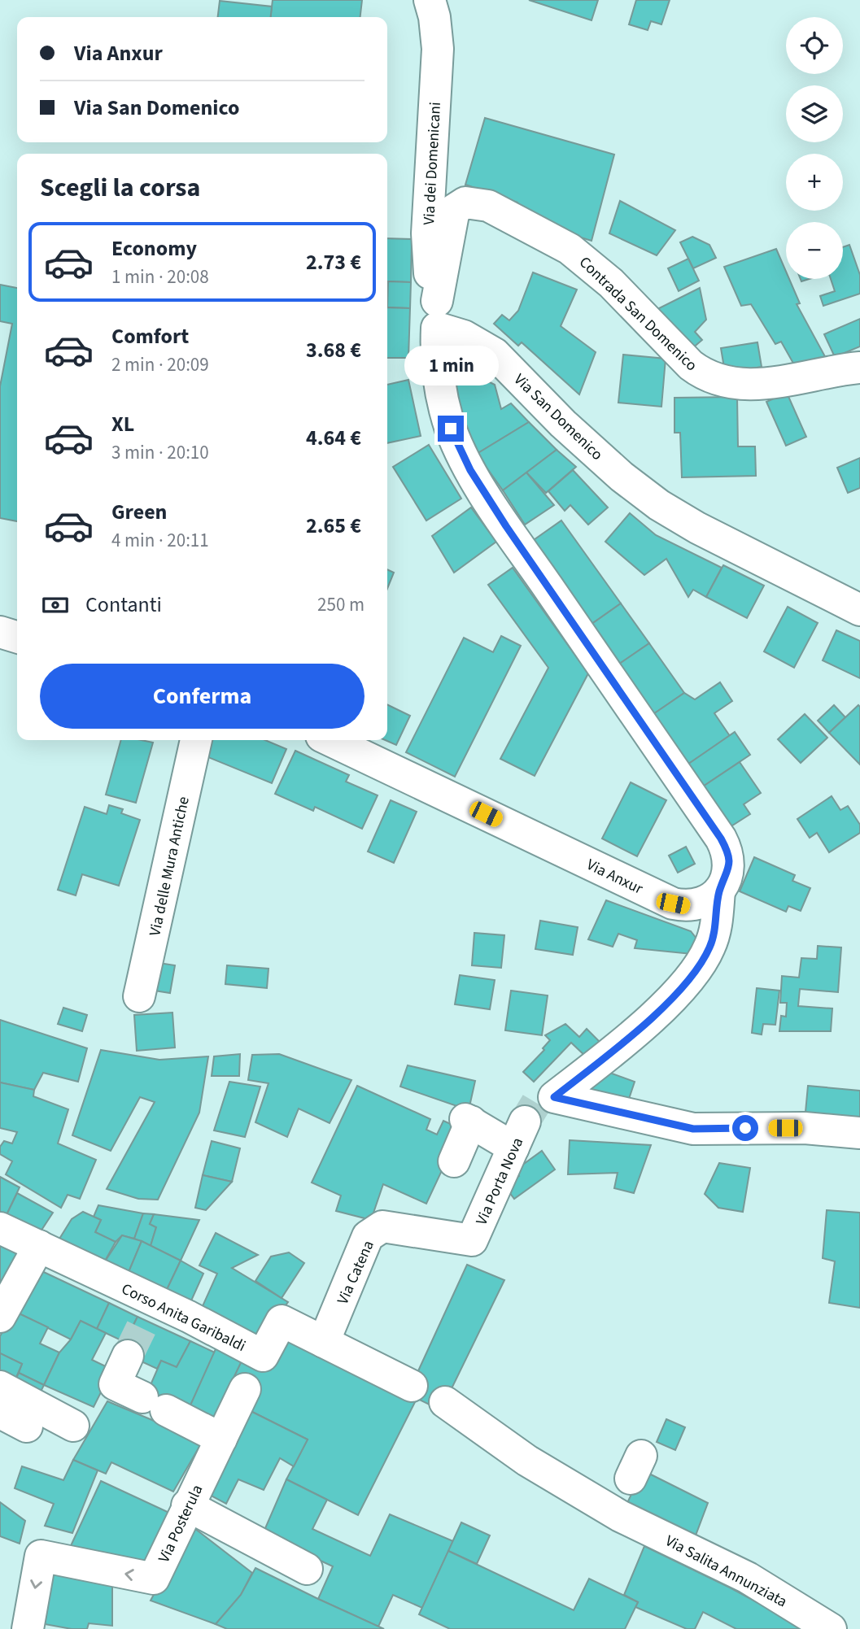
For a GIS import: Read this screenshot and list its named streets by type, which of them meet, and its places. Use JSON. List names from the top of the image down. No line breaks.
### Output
{"streets":{"street":["Via dei Domenicani","Contrada San Domenico","Via San Domenico","Via delle Mura Antiche","Via Anxur","Via Porta Nova","Via Catena","Corso Anita Garibaldi","Via Posterula","Via Salita Annunziata"]},"crossings":[["Via dei Domenicani","Contrada San Domenico"],["Via dei Domenicani","Via San Domenico"],["Contrada San Domenico","Via San Domenico"],["Via Porta Nova","Via Catena"],["Via Catena","Corso Anita Garibaldi"]],"page":{"map_buttons":["+","−"],"banner":["Via Anxur","Via San Domenico"],"heading":"Scegli la corsa","list":[{"name":"Economy","note":"1 min · 20:08","value":"2.73 €"},{"name":"Comfort","note":"2 min · 20:09","value":"3.68 €"},{"name":"XL","note":"3 min · 20:10","value":"4.64 €"},{"name":"Green","note":"4 min · 20:11","value":"2.65 €"}],"bubble":"1 min","pay":["Contanti","250 m"],"buttons":"Conferma"}}
